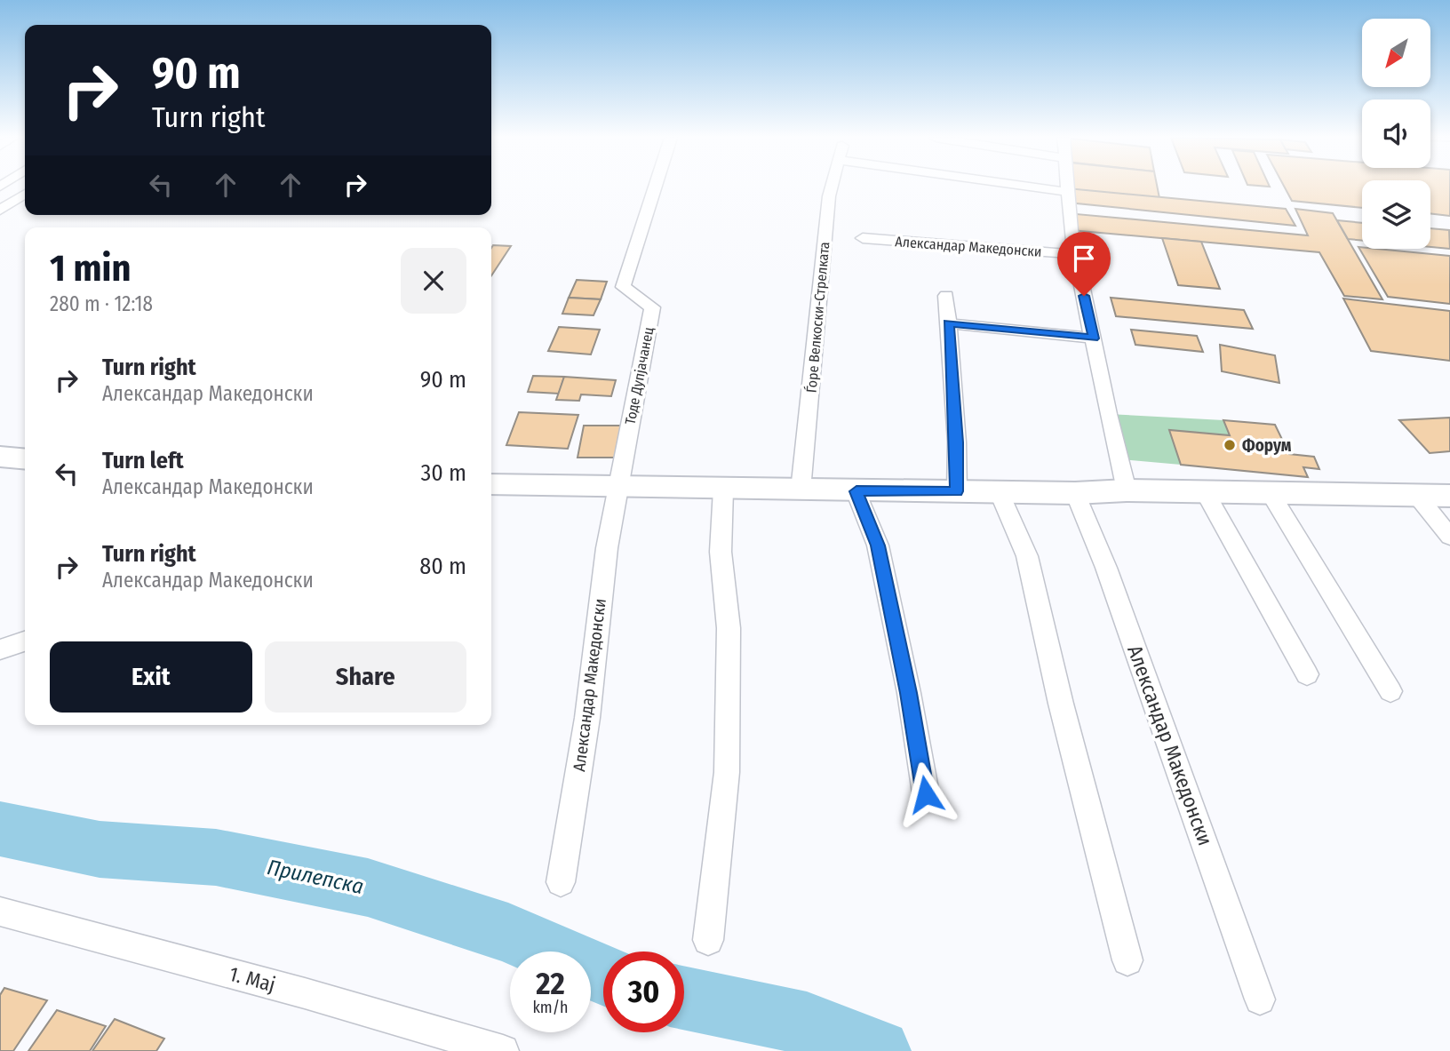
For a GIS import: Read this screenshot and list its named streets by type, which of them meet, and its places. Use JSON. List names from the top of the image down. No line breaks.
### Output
{"streets":{"street":["Александар Македонски","Ѓоре Велкоски-Стрелката","Тоде Дупјачанец","1. Мај"]},"crossings":[["Александар Македонски","Тоде Дупјачанец"]],"water":["Прилепска"],"places":["Форум"],"north":"bottom left","page":{"turn":["90 m","Turn right"],"heading":["1 min","280 m · 12:18"],"list":[{"name":"Turn right","note":"Александар Македонски","value":"90 m"},{"name":"Turn left","note":"Александар Македонски","value":"30 m"},{"name":"Turn right","note":"Александар Македонски","value":"80 m"}],"buttons":["Exit","Share"],"speed":"22 km/h","limit":"30"}}
